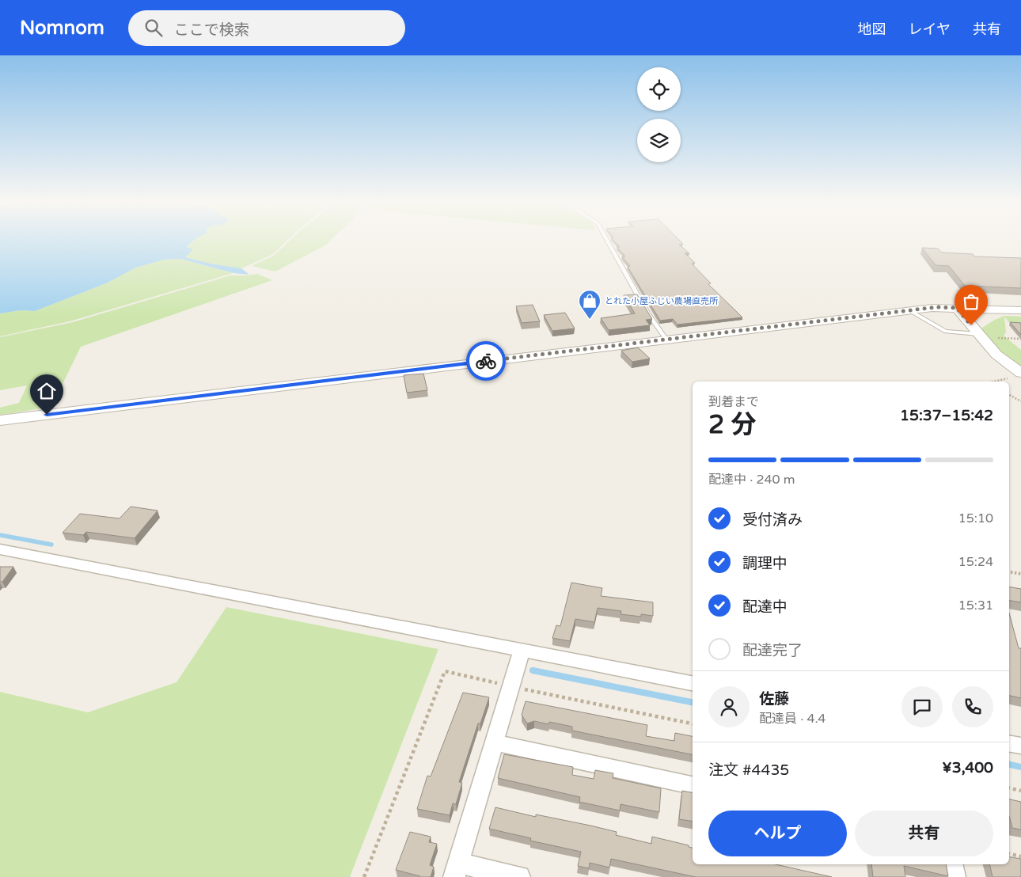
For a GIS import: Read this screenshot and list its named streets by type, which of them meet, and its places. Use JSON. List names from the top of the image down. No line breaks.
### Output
{"places":{"shop":["とれた小屋ふじい農場直売所"]},"page":{"header":"Nomnom","search":"ここで検索","nav":["地図","レイヤ","共有"],"heading":["2 分","到着まで","15:37–15:42"],"panel":["佐藤","配達員 · 4.4","注文 #4435","¥3,400"],"bar":"配達中 · 240 m","list":[["受付済み","15:10"],["調理中","15:24"],["配達中","15:31"],"配達完了"],"buttons":["ヘルプ","共有"]}}
